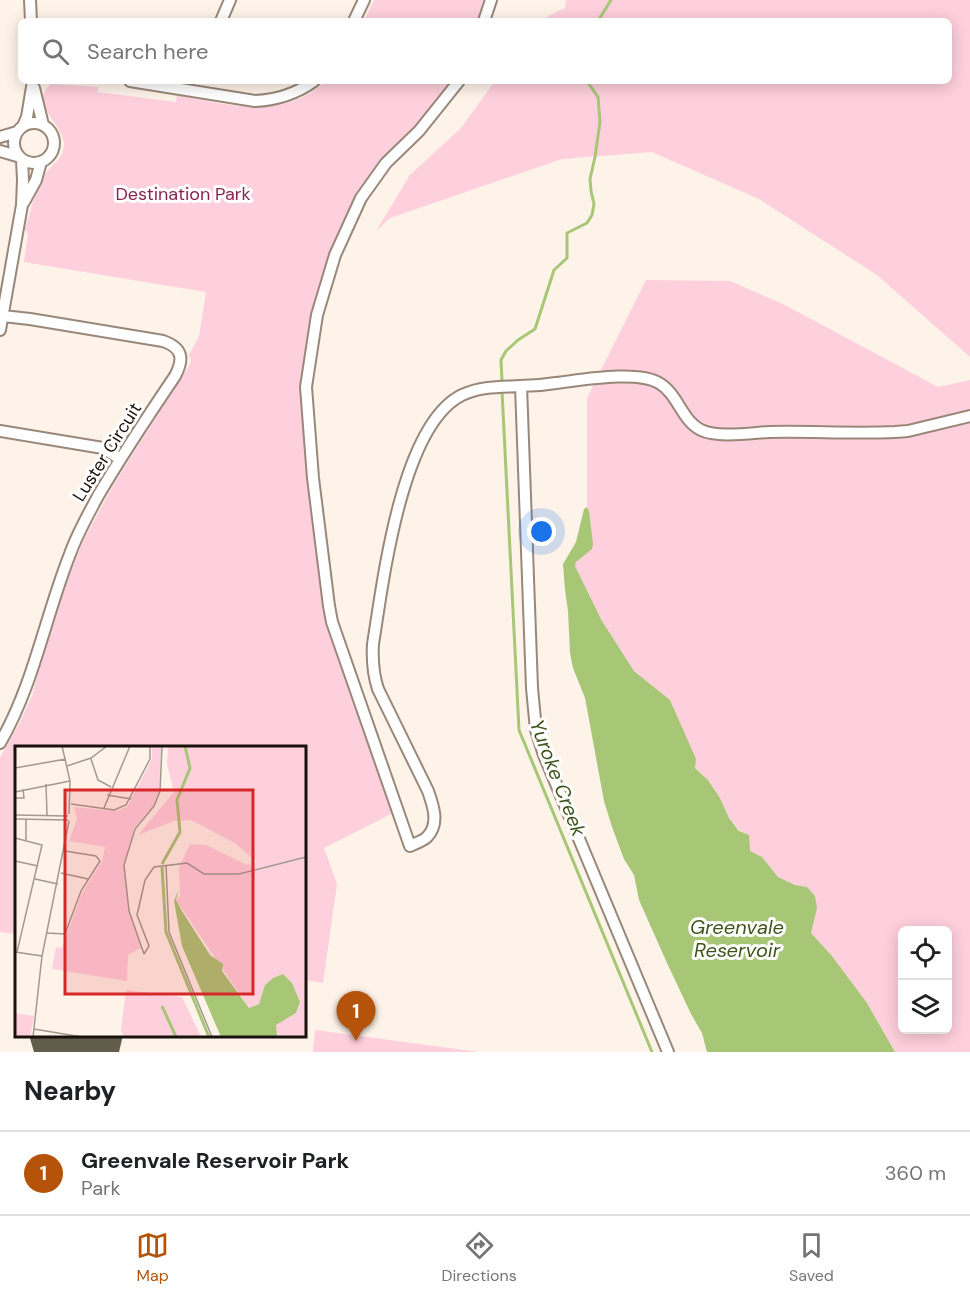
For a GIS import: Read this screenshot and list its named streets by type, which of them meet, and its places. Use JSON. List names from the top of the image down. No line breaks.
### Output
{"streets":{"street":["Luster Circuit"]},"water":["Yuroke Creek","Greenvale Reservoir"],"parks":["Destination Park"],"page":{"search":"Search here","pins":"1","heading":"Nearby","list":[{"mark":"1","name":"Greenvale Reservoir Park","note":"Park","value":"360 m"}],"nav":["Map","Directions","Saved"]}}
